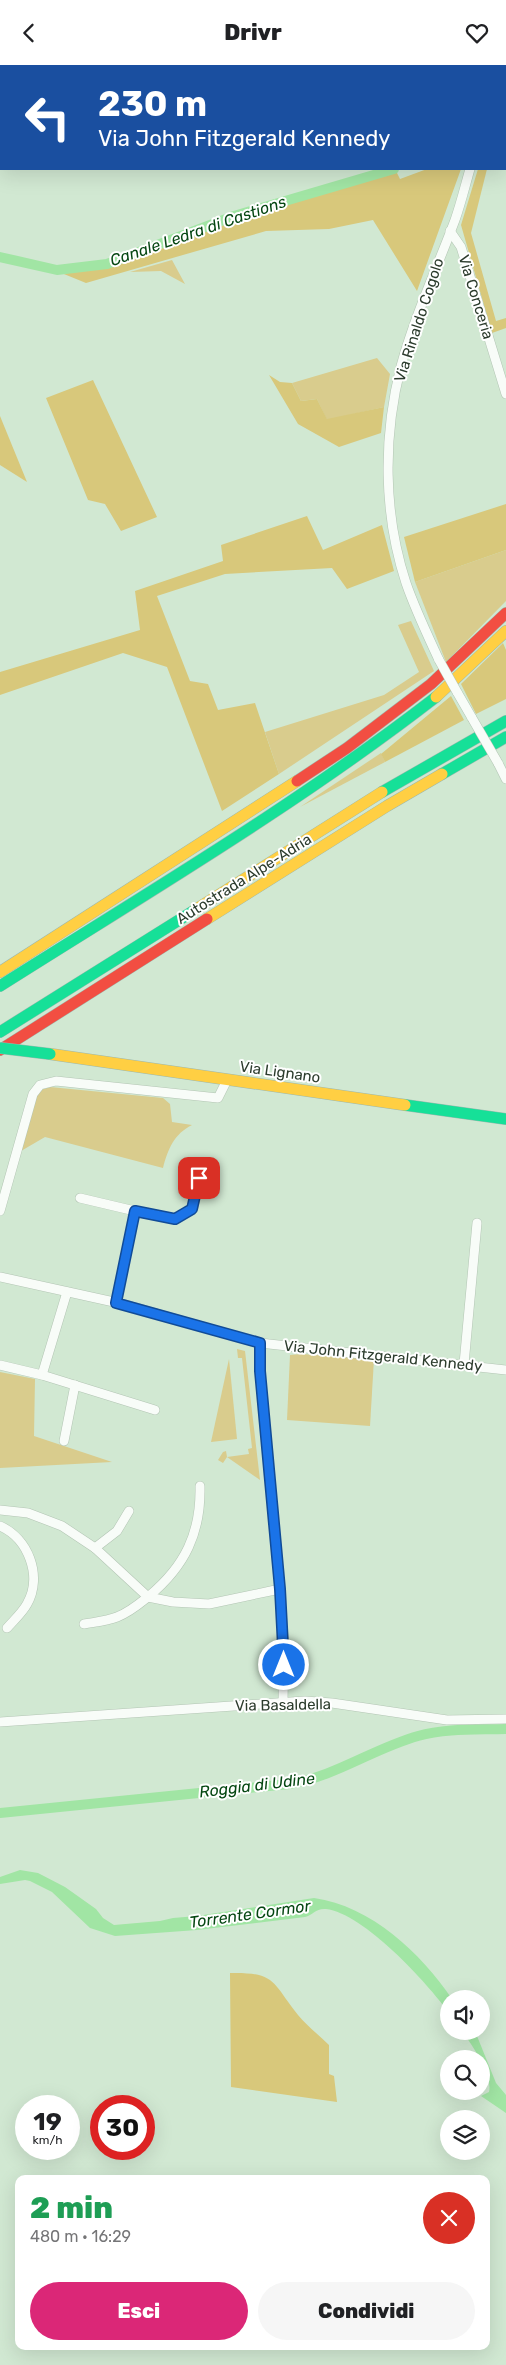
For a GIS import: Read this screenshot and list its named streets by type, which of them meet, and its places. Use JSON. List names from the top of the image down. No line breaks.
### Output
{"streets":{"main road":["Autostrada Alpe-Adria","Via Lignano"],"street":["Via Conceria","Via Rinaldo Cogolo","Via John Fitzgerald Kennedy","Via Basaldella"]},"crossings":[["Via Conceria","Via Rinaldo Cogolo"],["Autostrada Alpe-Adria","Via Lignano"]],"water":["Canale Ledra di Castions","Roggia di Udine","Torrente Cormor"],"page":{"header":"Drivr","turn":["230 m","Via John Fitzgerald Kennedy"],"speed":"19 km/h","limit":"30","heading":["2 min","480 m · 16:29"],"buttons":["Esci","Condividi"]}}
